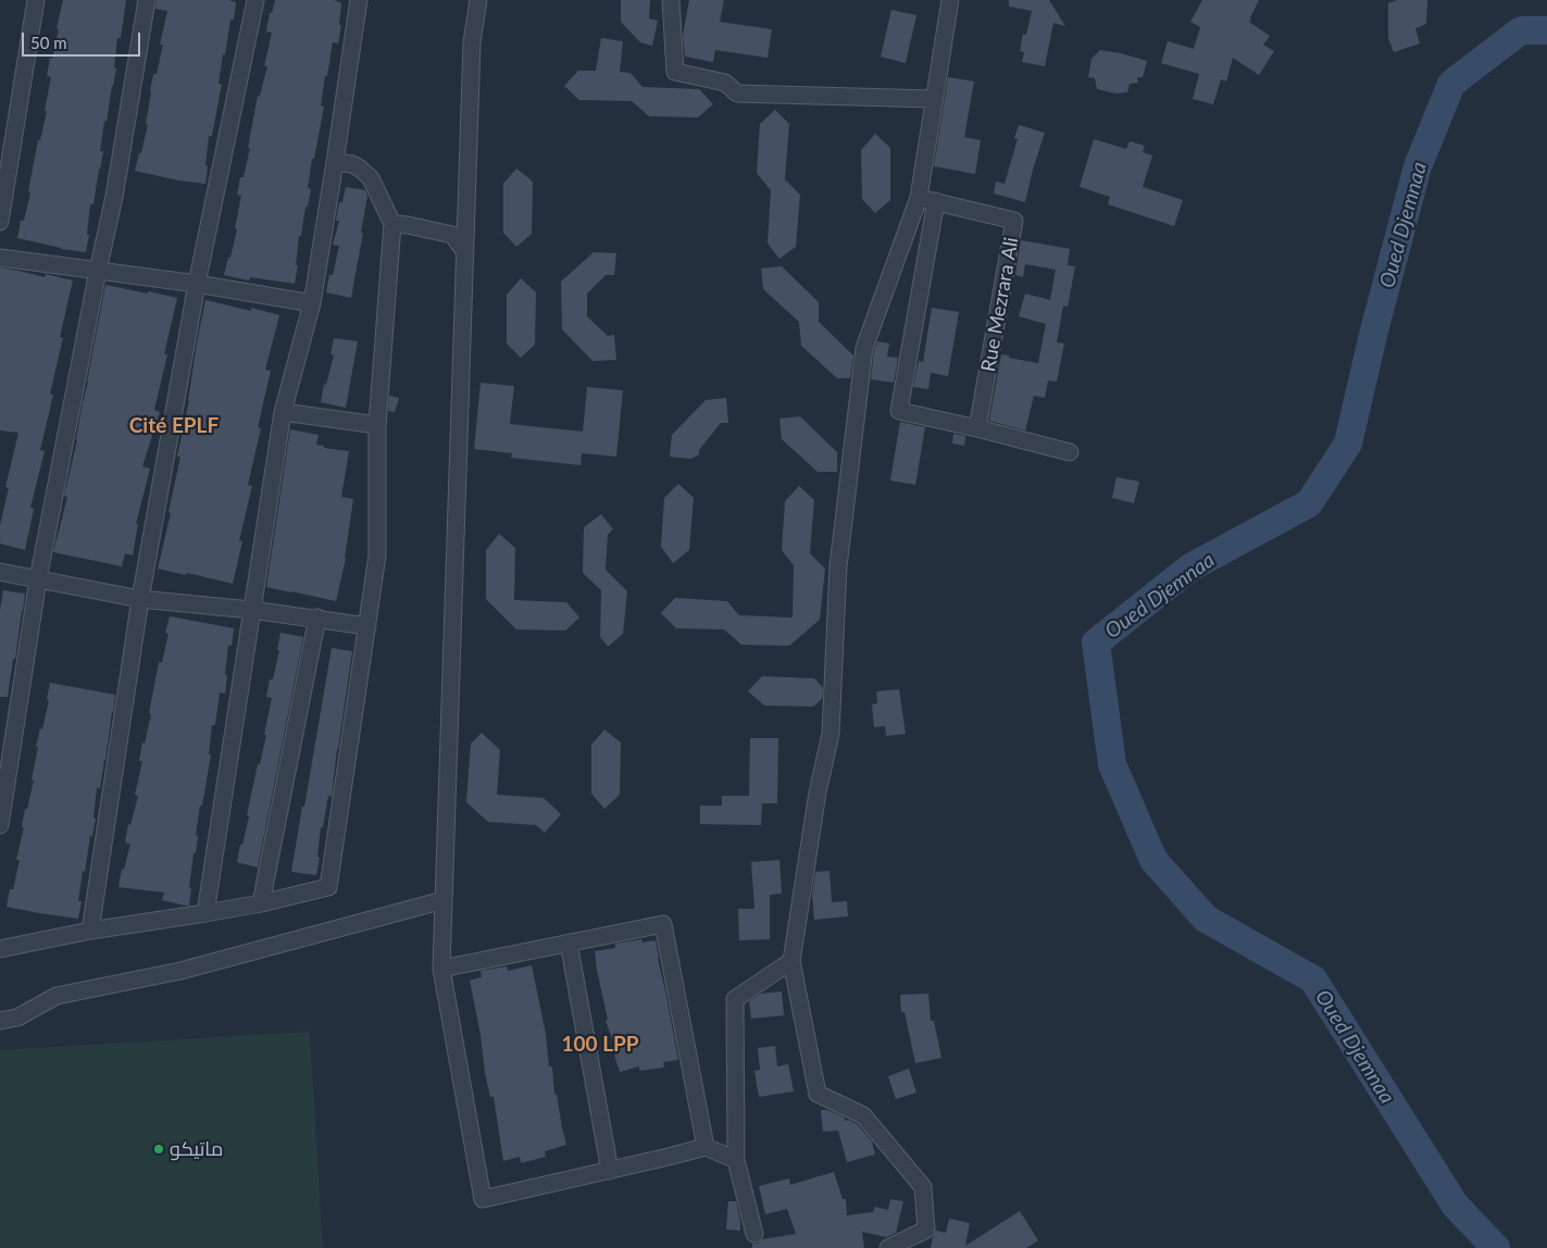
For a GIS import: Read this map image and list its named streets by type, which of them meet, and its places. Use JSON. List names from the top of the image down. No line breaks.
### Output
{"streets":{"street":["Rue Mezrara Ali"]},"districts":["Cité EPLF","100 LPP"],"water":["Oued Djemnaa"],"places":["ماتيكو"],"scale_bar":"50 m"}
